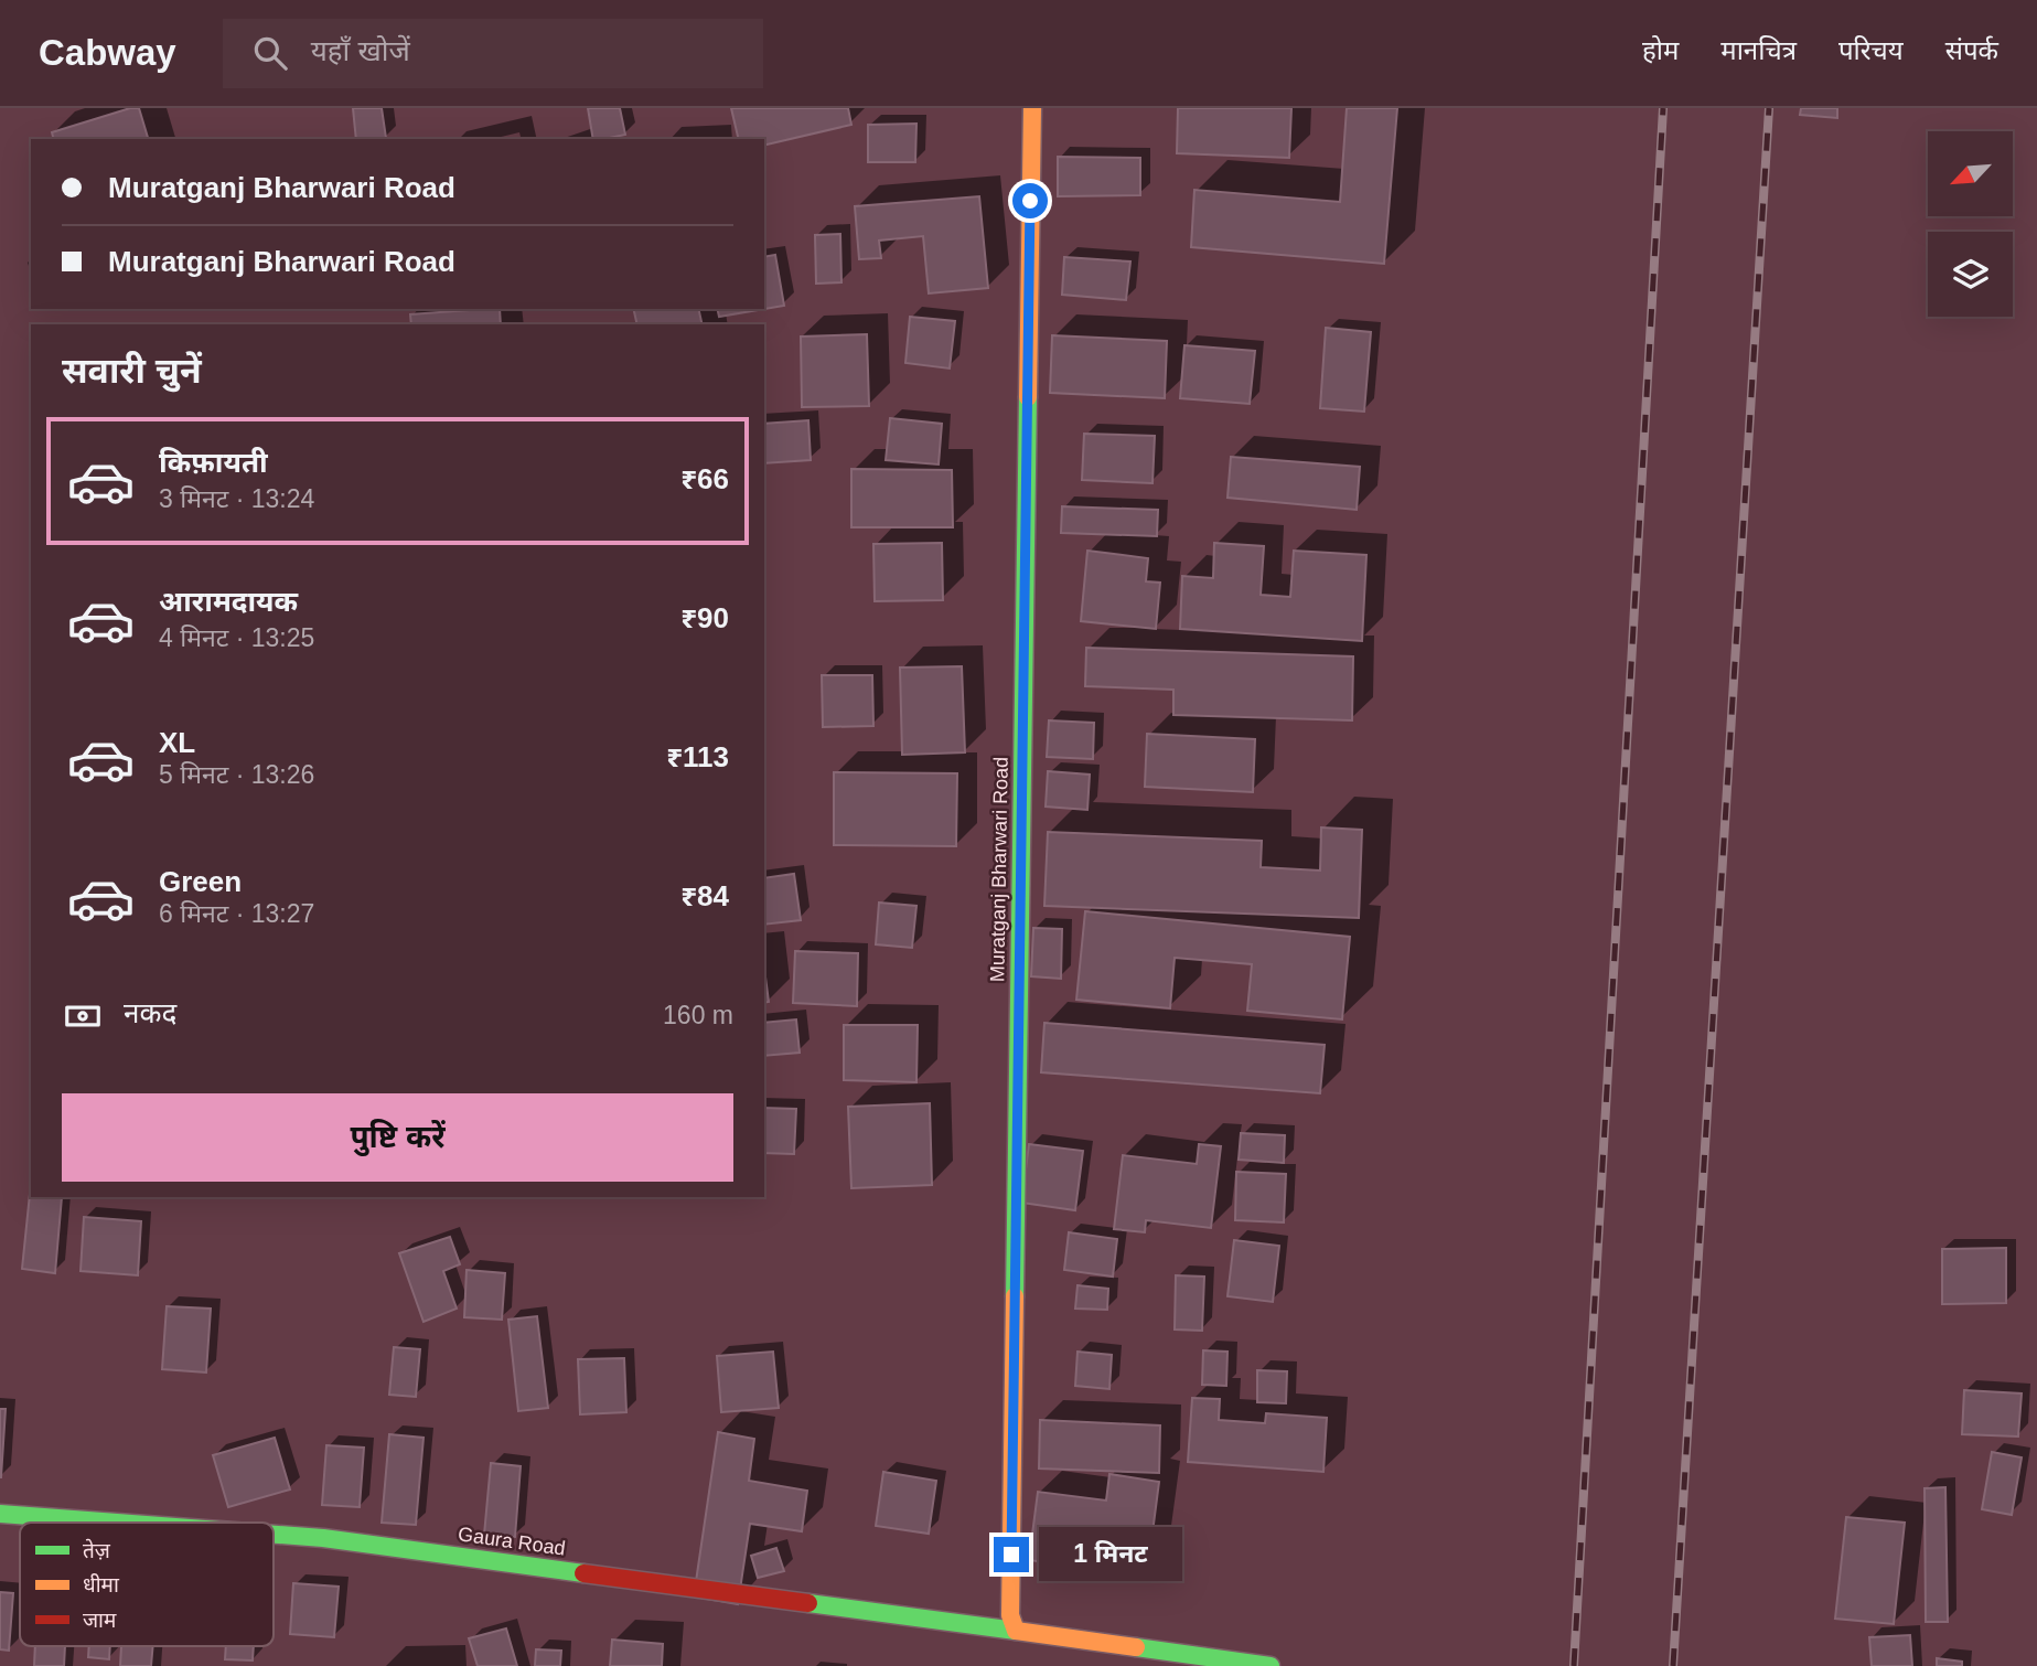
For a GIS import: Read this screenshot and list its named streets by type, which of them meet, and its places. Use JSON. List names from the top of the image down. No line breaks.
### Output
{"streets":{"main road":["Muratganj Bharwari Road","Gaura Road"]},"crossings":[["Muratganj Bharwari Road","Gaura Road"]],"legend":["तेज़","धीमा","जाम"],"north":"bottom left","page":{"header":"Cabway","search":"यहाँ खोजें","nav":["होम","मानचित्र","परिचय","संपर्क"],"banner":["Muratganj Bharwari Road","Muratganj Bharwari Road"],"heading":"सवारी चुनें","list":[{"name":"किफ़ायती","note":"3 मिनट · 13:24","value":"₹66"},{"name":"आरामदायक","note":"4 मिनट · 13:25","value":"₹90"},{"name":"XL","note":"5 मिनट · 13:26","value":"₹113"},{"name":"Green","note":"6 मिनट · 13:27","value":"₹84"}],"pay":["नकद","160 m"],"buttons":"पुष्टि करें","bubble":"1 मिनट"}}
